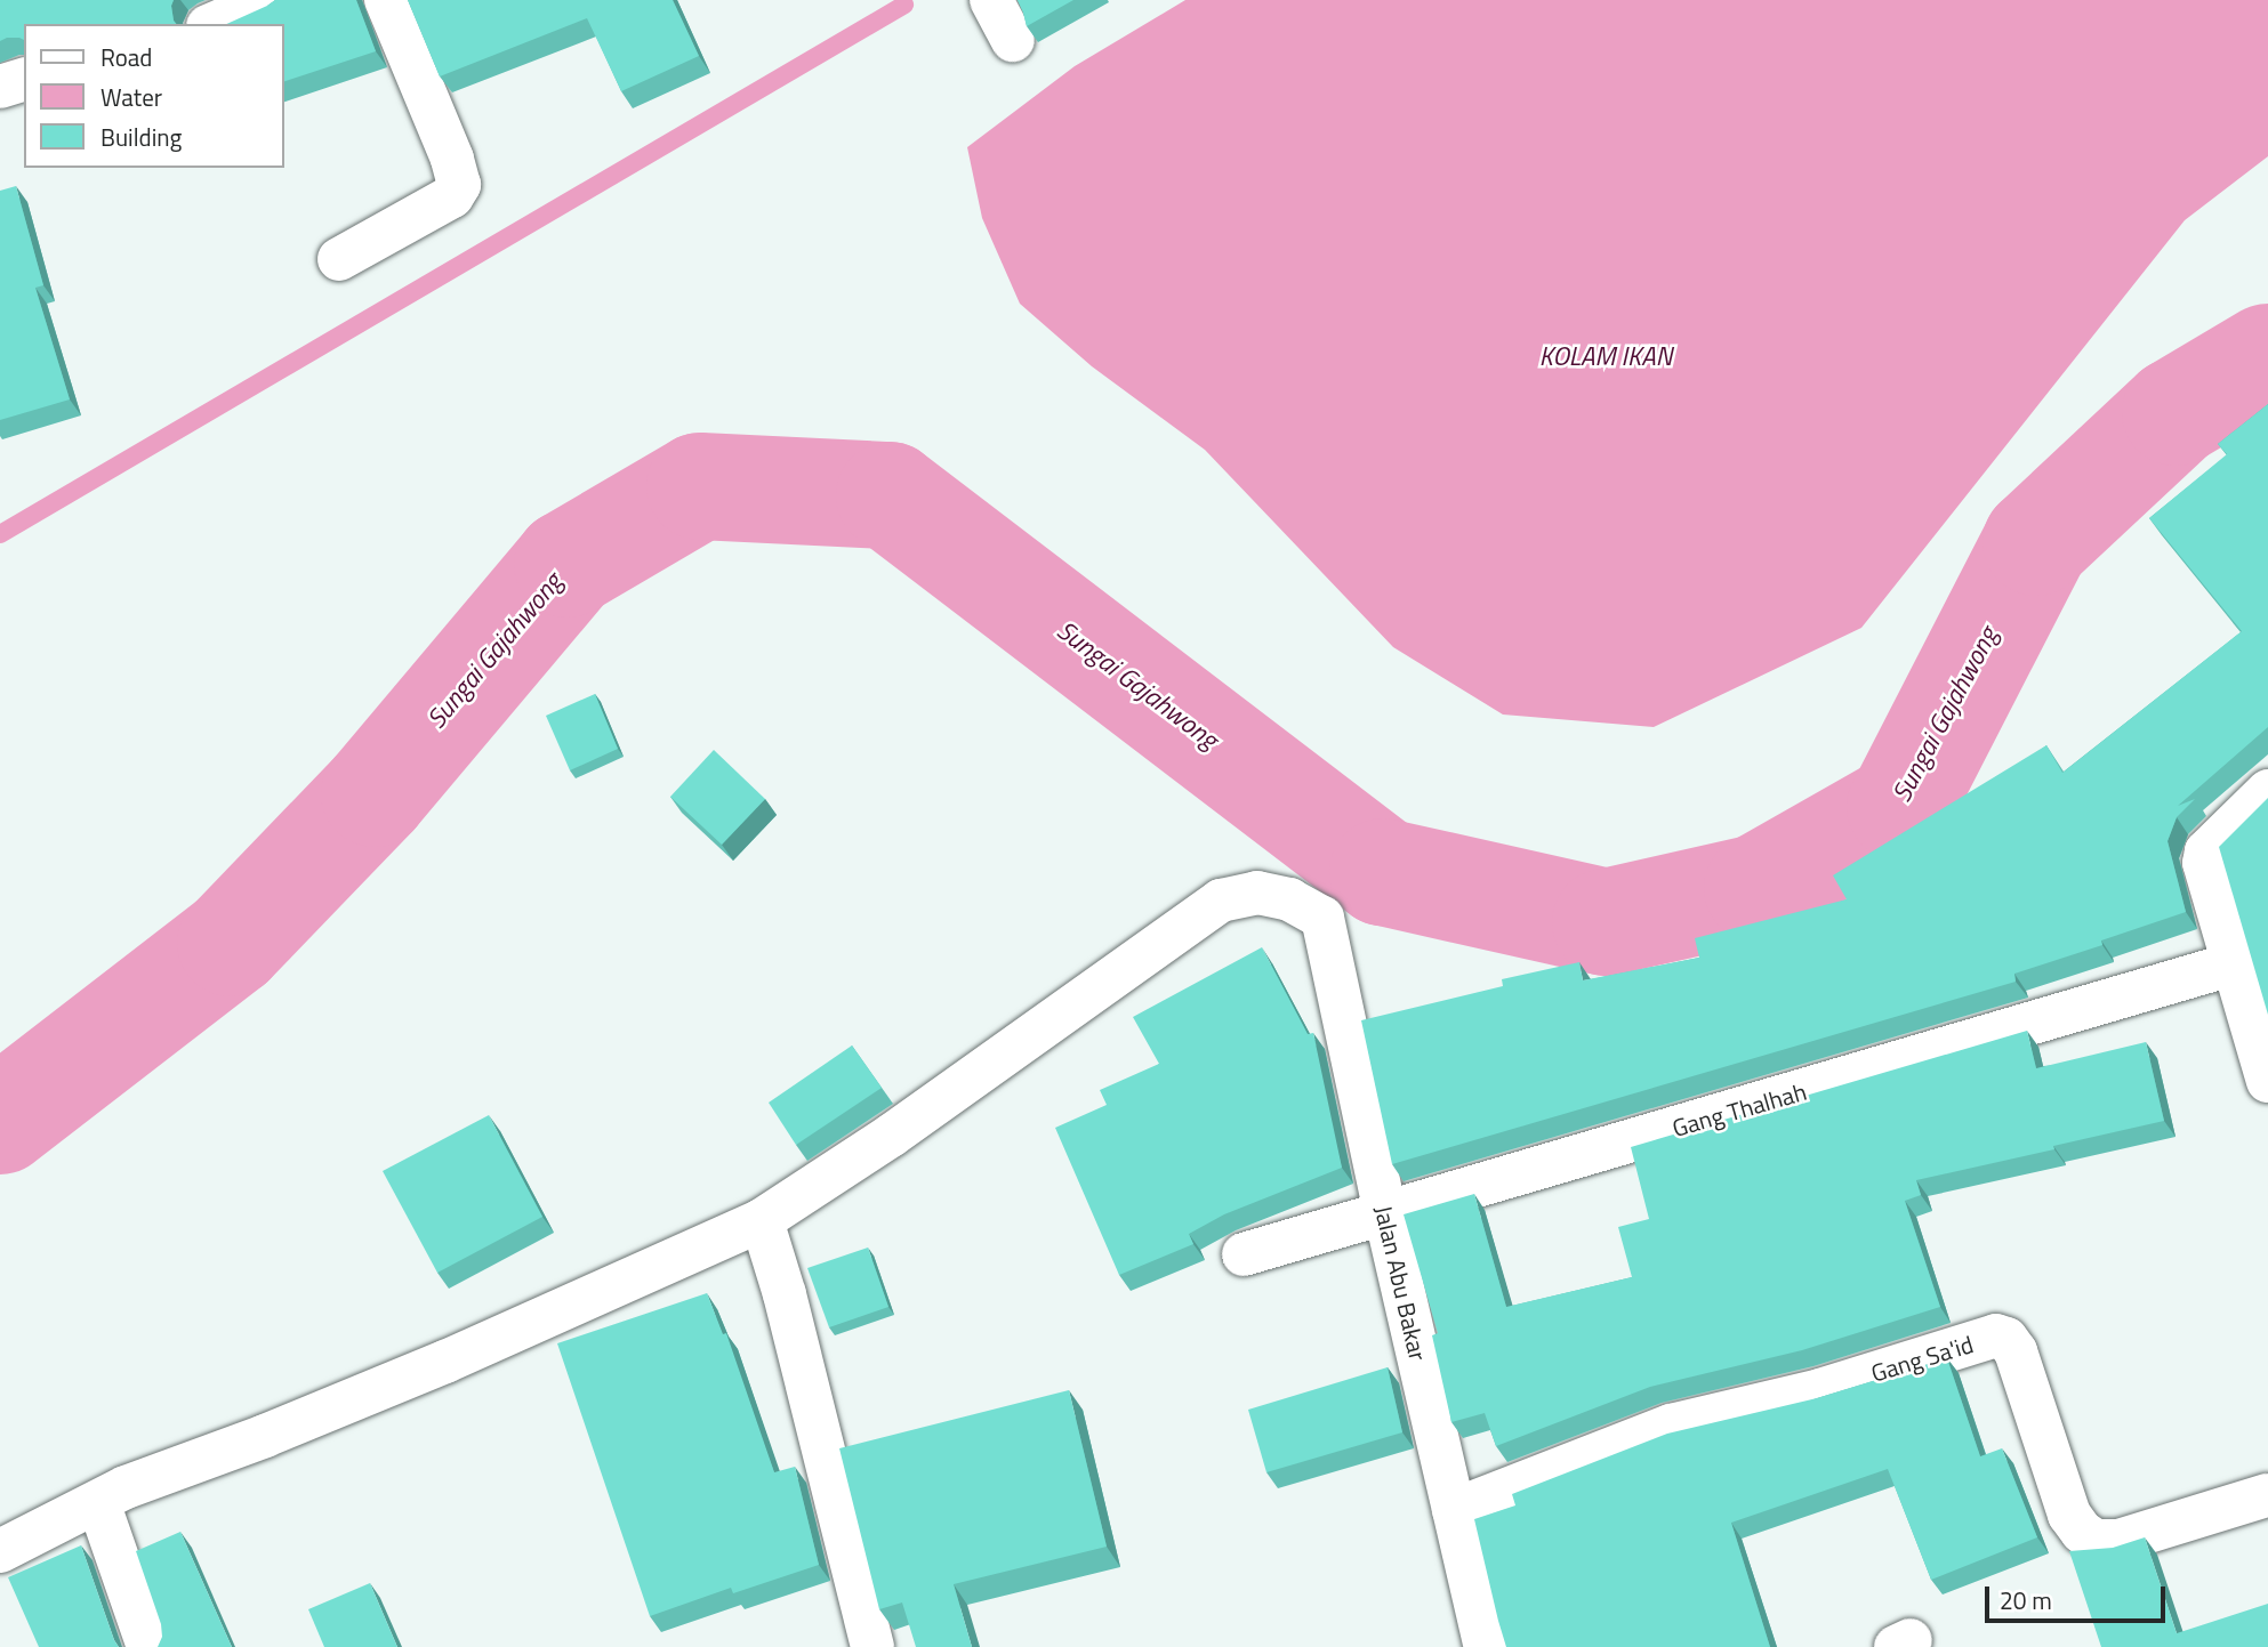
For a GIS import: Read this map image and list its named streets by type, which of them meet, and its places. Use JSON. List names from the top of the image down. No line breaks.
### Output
{"streets":{"street":["Gang Thalhah","Jalan Abu Bakar","Gang Sa'id"]},"crossings":[["Gang Thalhah","Jalan Abu Bakar"],["Jalan Abu Bakar","Gang Sa'id"]],"water":["KOLAM IKAN","Sungai Gajahwong"],"legend":["Road","Water","Building"],"scale_bar":"20 m"}
